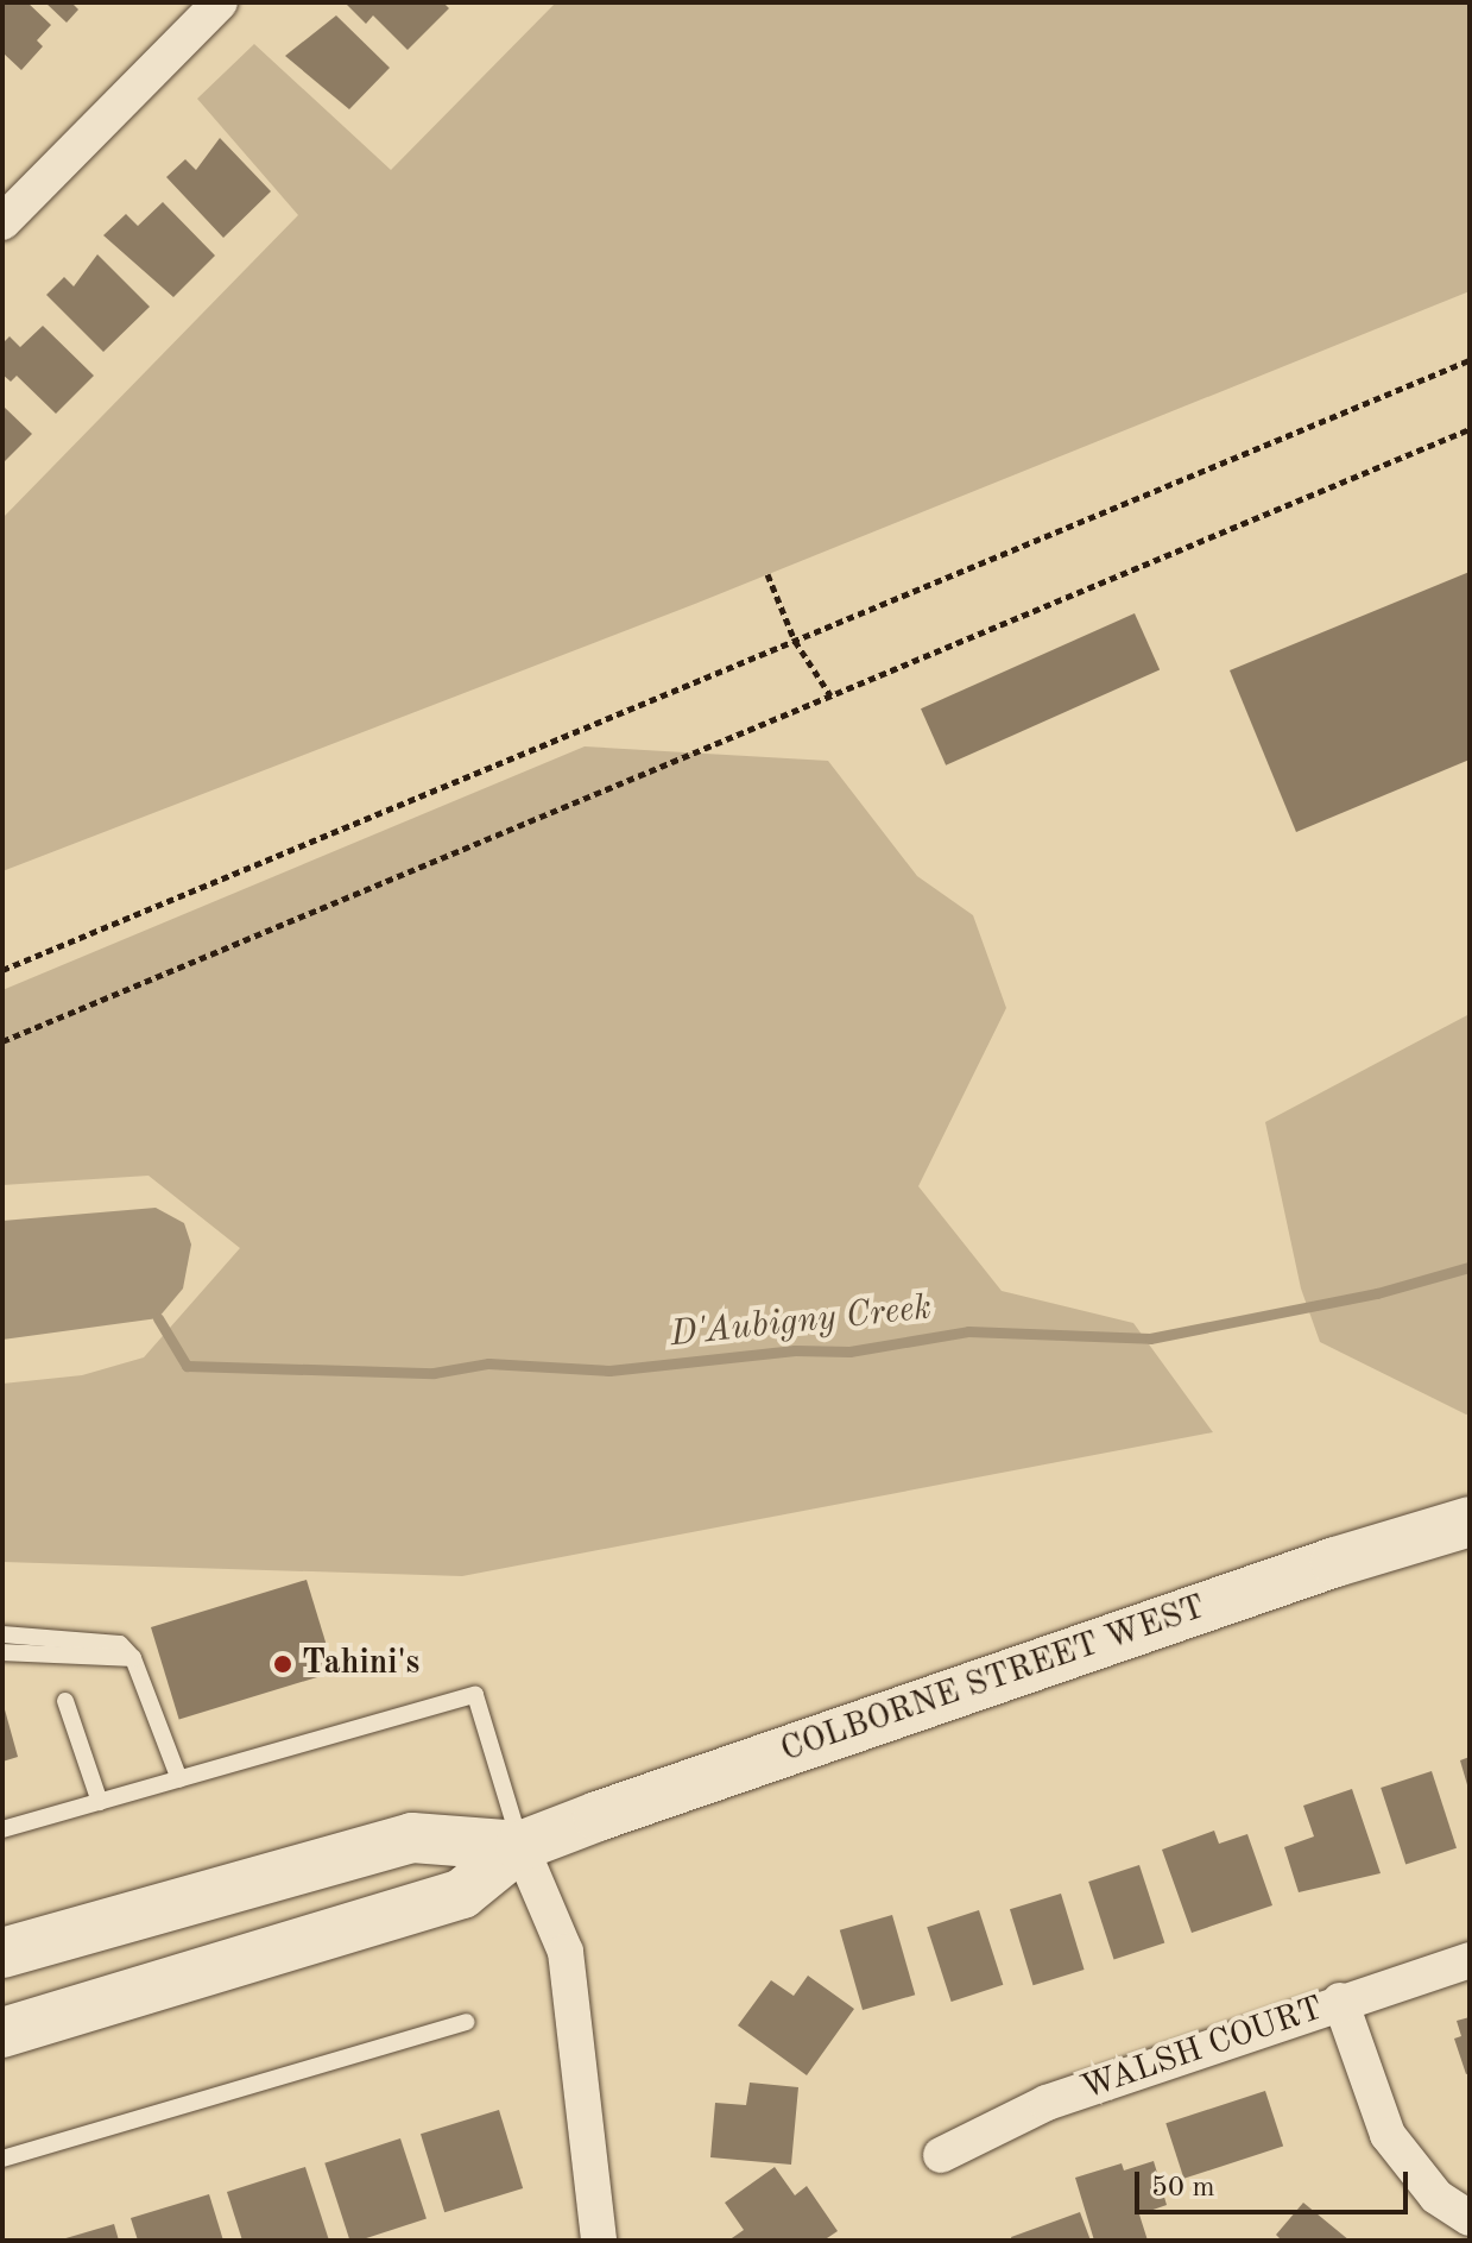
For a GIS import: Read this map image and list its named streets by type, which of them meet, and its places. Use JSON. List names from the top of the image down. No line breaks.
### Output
{"streets":{"main road":["COLBORNE STREET WEST"],"street":["WALSH COURT"]},"water":["D'Aubigny Creek"],"places":["Tahini's"],"scale_bar":"50 m"}
